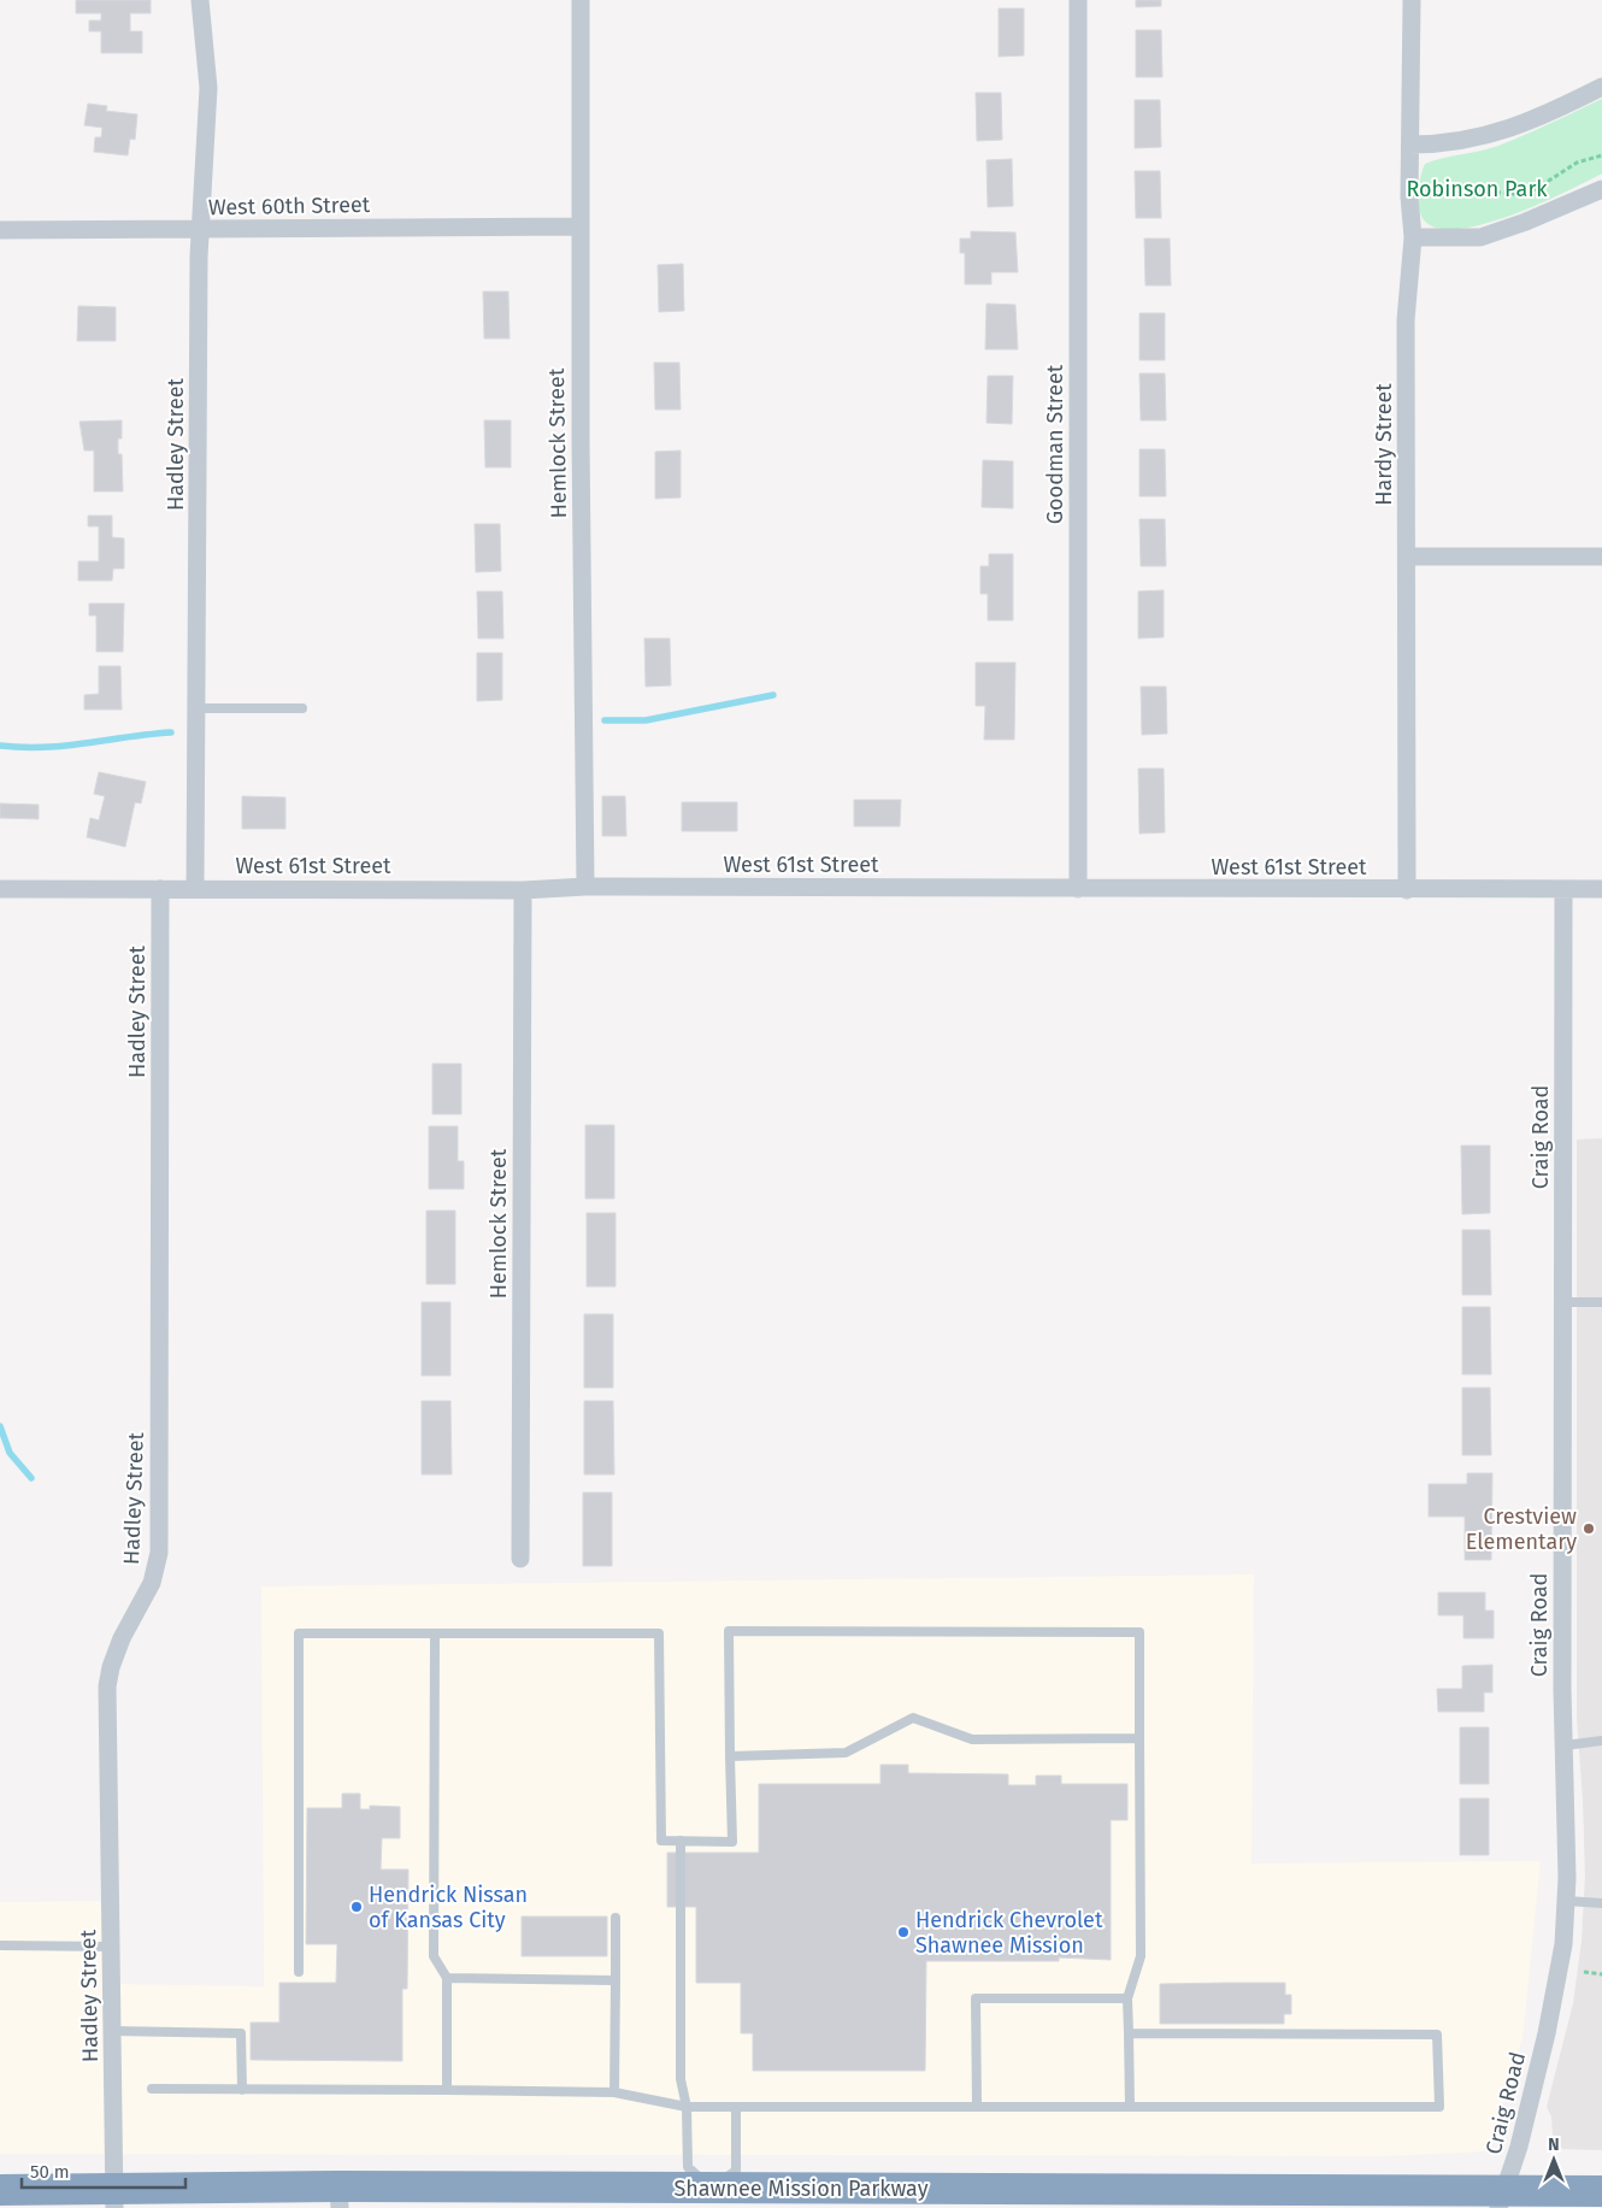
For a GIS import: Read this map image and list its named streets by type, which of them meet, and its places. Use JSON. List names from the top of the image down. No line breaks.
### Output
{"streets":{"highway":["Shawnee Mission Parkway"],"street":["West 60th Street","Hemlock Street","Hadley Street","Goodman Street","Hardy Street","West 61st Street","Craig Road"]},"crossings":[["West 60th Street","Hemlock Street"],["West 60th Street","Hadley Street"],["Hemlock Street","West 61st Street"],["Hadley Street","West 61st Street"],["Hadley Street","Shawnee Mission Parkway"],["Goodman Street","West 61st Street"],["Hardy Street","West 61st Street"],["West 61st Street","Craig Road"],["Craig Road","Shawnee Mission Parkway"]],"parks":["Robinson Park"],"places":["Crestview Elementary","Hendrick Nissan of Kansas City","Hendrick Chevrolet Shawnee Mission"],"scale_bar":"50 m","north":"top"}
